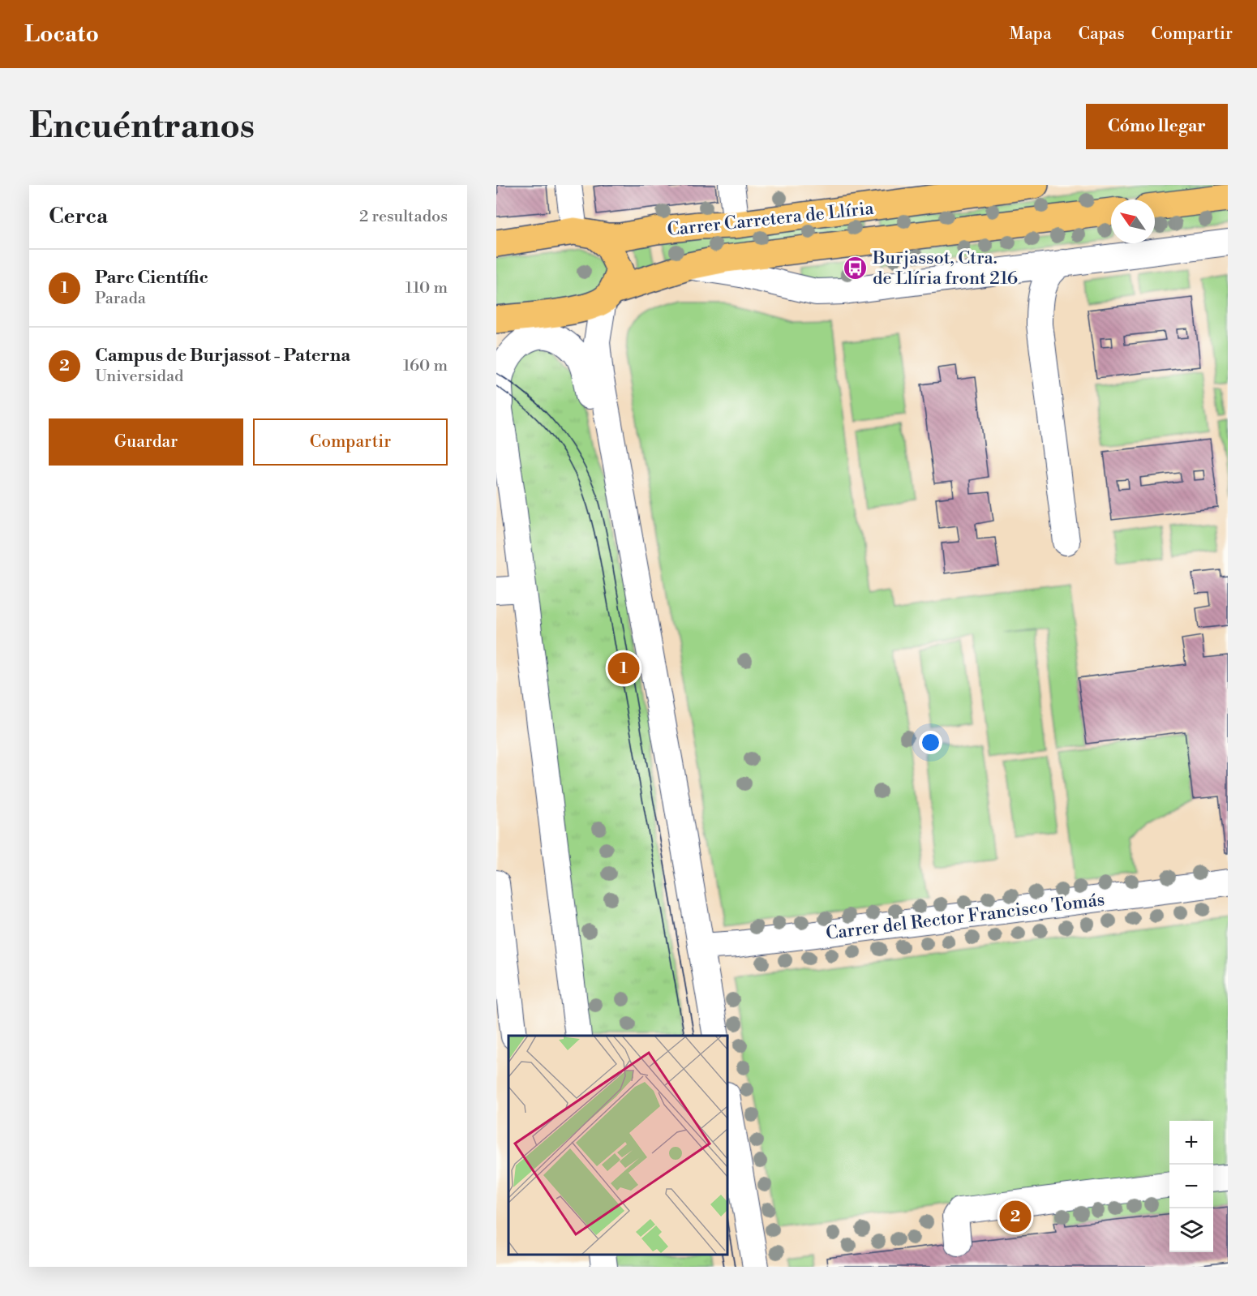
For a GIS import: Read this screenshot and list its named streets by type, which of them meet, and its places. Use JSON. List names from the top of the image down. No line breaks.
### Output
{"streets":{"main road":["Carrer Carretera de Llíria"],"street":["Carrer del Rector Francisco Tomás"]},"places":{"bus stop":["Burjassot, Ctra. de Llíria front 216"]},"north":"top left","page":{"header":"Locato","nav":["Mapa","Capas","Compartir"],"buttons":["Cómo llegar",["Guardar","Compartir"]],"title":"Encuéntranos","heading":["Cerca","2 resultados"],"list":[{"mark":"1","name":"Parc Científic","note":"Parada","value":"110 m"},{"mark":"2","name":"Campus de Burjassot - Paterna","note":"Universidad","value":"160 m"}],"pins":["1","2"],"map_buttons":["+","−"]}}
